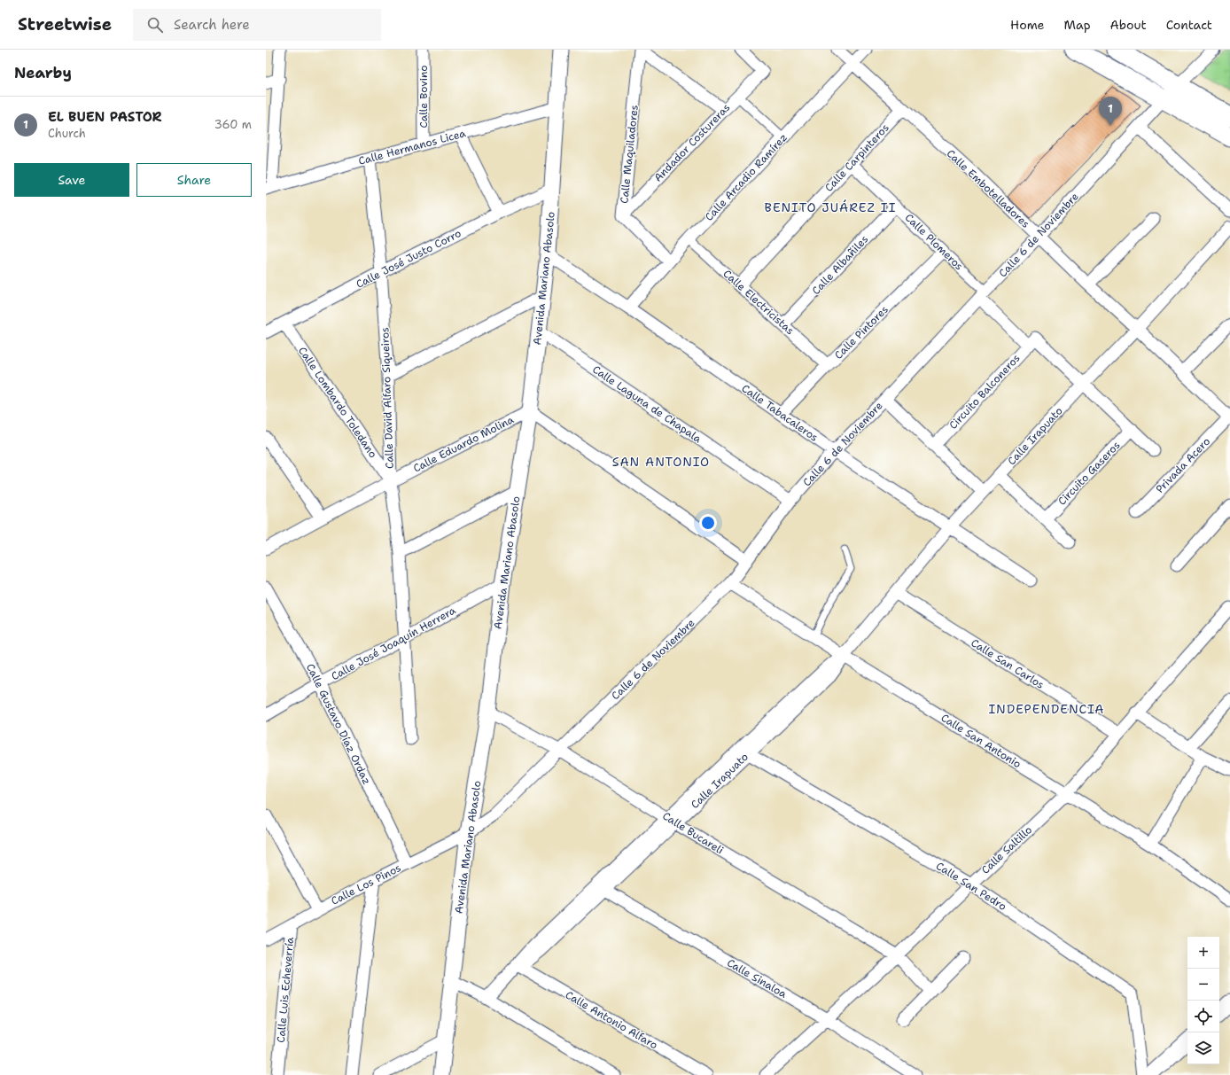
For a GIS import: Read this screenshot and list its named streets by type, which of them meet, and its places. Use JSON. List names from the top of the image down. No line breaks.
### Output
{"streets":{"street":["Calle Bovino","Andador Costureras","Calle Hermanos Licea","Calle Maquiladores","Calle Carpinteros","Calle Arcadio Ramírez","Calle Embotelladores","Calle 6 de Noviembre","Calle Plomeros","Calle José Justo Corro","Calle Albañiles","Avenida Mariano Abasolo","Calle Electricistas","Calle Pintores","Circuito Balconeros","Calle David Alfaro Siqueiros","Calle Lombardo Toledano","Calle Laguna de Chapala","Calle Tabacaleros","Calle Irapuato","Calle Eduardo Molina","Privada Acero","Circuito Gaseros","Calle José Joaquín Herrera","Calle San Carlos","Calle Gustavo Díaz Ordaz","Calle San Antonio","Calle Bucareli","Calle Saltillo","Calle Los Pinos","Calle San Pedro","Calle Sinaloa","Calle Luis Echeverría","Calle Antonio Alfaro"]},"crossings":[["Calle Bovino","Calle Hermanos Licea"],["Andador Costureras","Calle Maquiladores"],["Calle Hermanos Licea","Avenida Mariano Abasolo"],["Calle Hermanos Licea","Calle David Alfaro Siqueiros"],["Calle Maquiladores","Calle Arcadio Ramírez"],["Calle Carpinteros","Calle Embotelladores"],["Calle Carpinteros","Calle Plomeros"],["Calle Carpinteros","Calle Electricistas"],["Calle Arcadio Ramírez","Calle Embotelladores"],["Calle Arcadio Ramírez","Calle Electricistas"],["Calle Arcadio Ramírez","Calle Tabacaleros"],["Calle Embotelladores","Calle 6 de Noviembre"],["Calle Embotelladores","Calle Irapuato"],["Calle Embotelladores","Privada Acero"],["Calle 6 de Noviembre","Calle Plomeros"],["Calle 6 de Noviembre","Avenida Mariano Abasolo"],["Calle 6 de Noviembre","Calle Laguna de Chapala"],["Calle 6 de Noviembre","Calle Tabacaleros"],["Calle 6 de Noviembre","Calle San Antonio"],["Calle 6 de Noviembre","Calle Bucareli"],["Calle 6 de Noviembre","Calle Los Pinos"],["Calle Plomeros","Calle Albañiles"],["Calle Plomeros","Calle Pintores"],["Calle Plomeros","Circuito Balconeros"],["Calle José Justo Corro","Avenida Mariano Abasolo"],["Calle José Justo Corro","Calle David Alfaro Siqueiros"],["Calle José Justo Corro","Calle Lombardo Toledano"],["Calle Albañiles","Calle Electricistas"],["Avenida Mariano Abasolo","Calle Laguna de Chapala"],["Avenida Mariano Abasolo","Calle Tabacaleros"],["Avenida Mariano Abasolo","Calle Eduardo Molina"],["Avenida Mariano Abasolo","Calle José Joaquín Herrera"],["Avenida Mariano Abasolo","Calle Bucareli"],["Avenida Mariano Abasolo","Calle Los Pinos"],["Calle Electricistas","Calle Pintores"],["Calle Pintores","Calle Tabacaleros"],["Circuito Balconeros","Calle Irapuato"],["Calle David Alfaro Siqueiros","Calle Lombardo Toledano"],["Calle David Alfaro Siqueiros","Calle Eduardo Molina"],["Calle David Alfaro Siqueiros","Calle José Joaquín Herrera"],["Calle Lombardo Toledano","Calle Eduardo Molina"],["Calle Tabacaleros","Calle Irapuato"],["Calle Irapuato","Calle San Carlos"],["Calle Irapuato","Calle San Antonio"],["Calle Irapuato","Calle Bucareli"],["Calle Irapuato","Calle San Pedro"],["Calle Irapuato","Calle Sinaloa"],["Calle Irapuato","Calle Antonio Alfaro"],["Calle José Joaquín Herrera","Calle Gustavo Díaz Ordaz"],["Calle San Carlos","Calle Saltillo"],["Calle Gustavo Díaz Ordaz","Calle Los Pinos"],["Calle San Antonio","Calle Saltillo"],["Calle Bucareli","Calle Saltillo"],["Calle Saltillo","Calle San Pedro"],["Calle Saltillo","Calle Sinaloa"],["Calle Los Pinos","Calle Luis Echeverría"]],"districts":["BENITO JUÁREZ II","SAN ANTONIO","INDEPENDENCIA"],"page":{"header":"Streetwise","search":"Search here","nav":["Home","Map","About","Contact"],"heading":"Nearby","list":[{"mark":"1","name":"EL BUEN PASTOR","note":"Church","value":"360 m"}],"pins":"1","buttons":["Save","Share"],"map_buttons":["+","−"]}}
